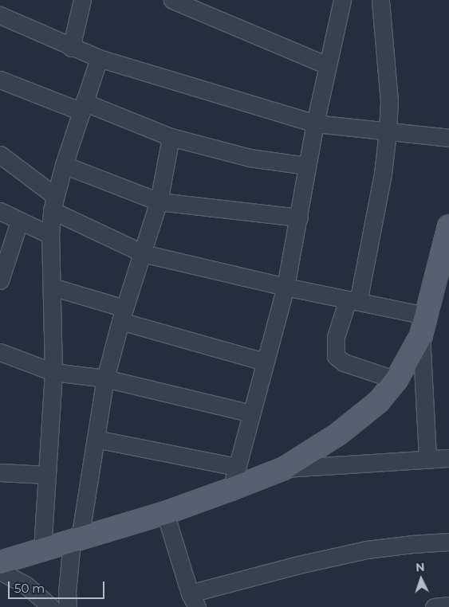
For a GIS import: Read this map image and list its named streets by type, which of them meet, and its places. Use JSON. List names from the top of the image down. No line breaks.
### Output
{"scale_bar":"50 m","north":"top"}
